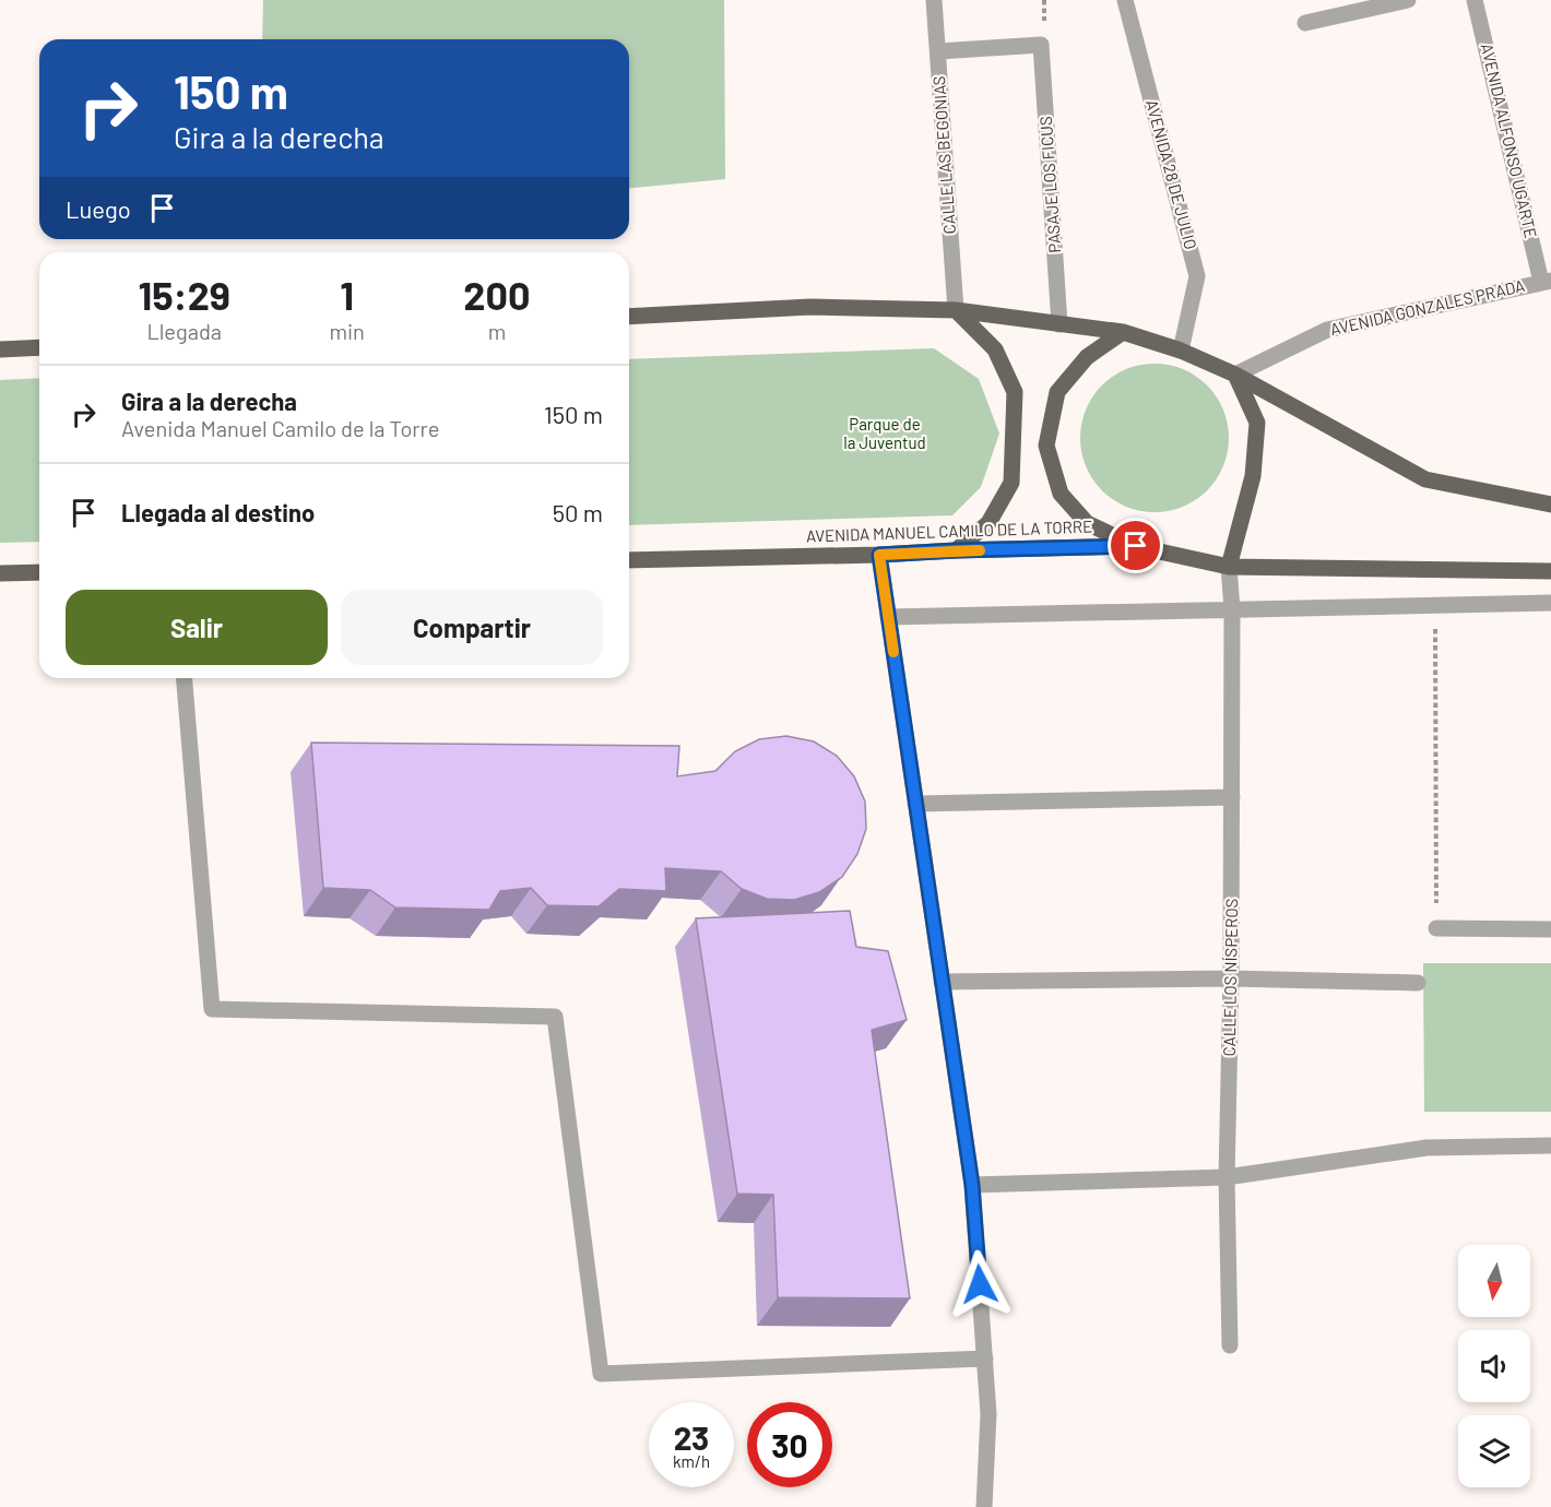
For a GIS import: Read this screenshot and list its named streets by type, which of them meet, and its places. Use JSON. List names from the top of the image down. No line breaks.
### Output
{"streets":{"main road":["AVENIDA MANUEL CAMILO DE LA TORRE"],"street":["AVENIDA ALFONSO UGARTE","CALLE LAS BEGONIAS","AVENIDA 28 DE JULIO","PASAJE LOS FICUS","AVENIDA GONZALES PRADA","CALLE LOS NÍSPEROS"]},"crossings":[["AVENIDA ALFONSO UGARTE","AVENIDA GONZALES PRADA"],["CALLE LAS BEGONIAS","PASAJE LOS FICUS"],["AVENIDA 28 DE JULIO","AVENIDA GONZALES PRADA"],["AVENIDA 28 DE JULIO","AVENIDA MANUEL CAMILO DE LA TORRE"],["AVENIDA 28 DE JULIO","CALLE LOS NÍSPEROS"],["AVENIDA GONZALES PRADA","AVENIDA MANUEL CAMILO DE LA TORRE"],["AVENIDA GONZALES PRADA","CALLE LOS NÍSPEROS"],["AVENIDA MANUEL CAMILO DE LA TORRE","CALLE LOS NÍSPEROS"]],"parks":["Parque de la Juventud"],"north":"bottom","page":{"turn":["150 m","Gira a la derecha"],"then":"Luego","eta":["15:29","Llegada","1","min","200","m"],"list":[{"name":"Gira a la derecha","note":"Avenida Manuel Camilo de la Torre","value":"150 m"},{"name":"Llegada al destino","value":"50 m"}],"buttons":["Salir","Compartir"],"speed":"23 km/h","limit":"30"}}
